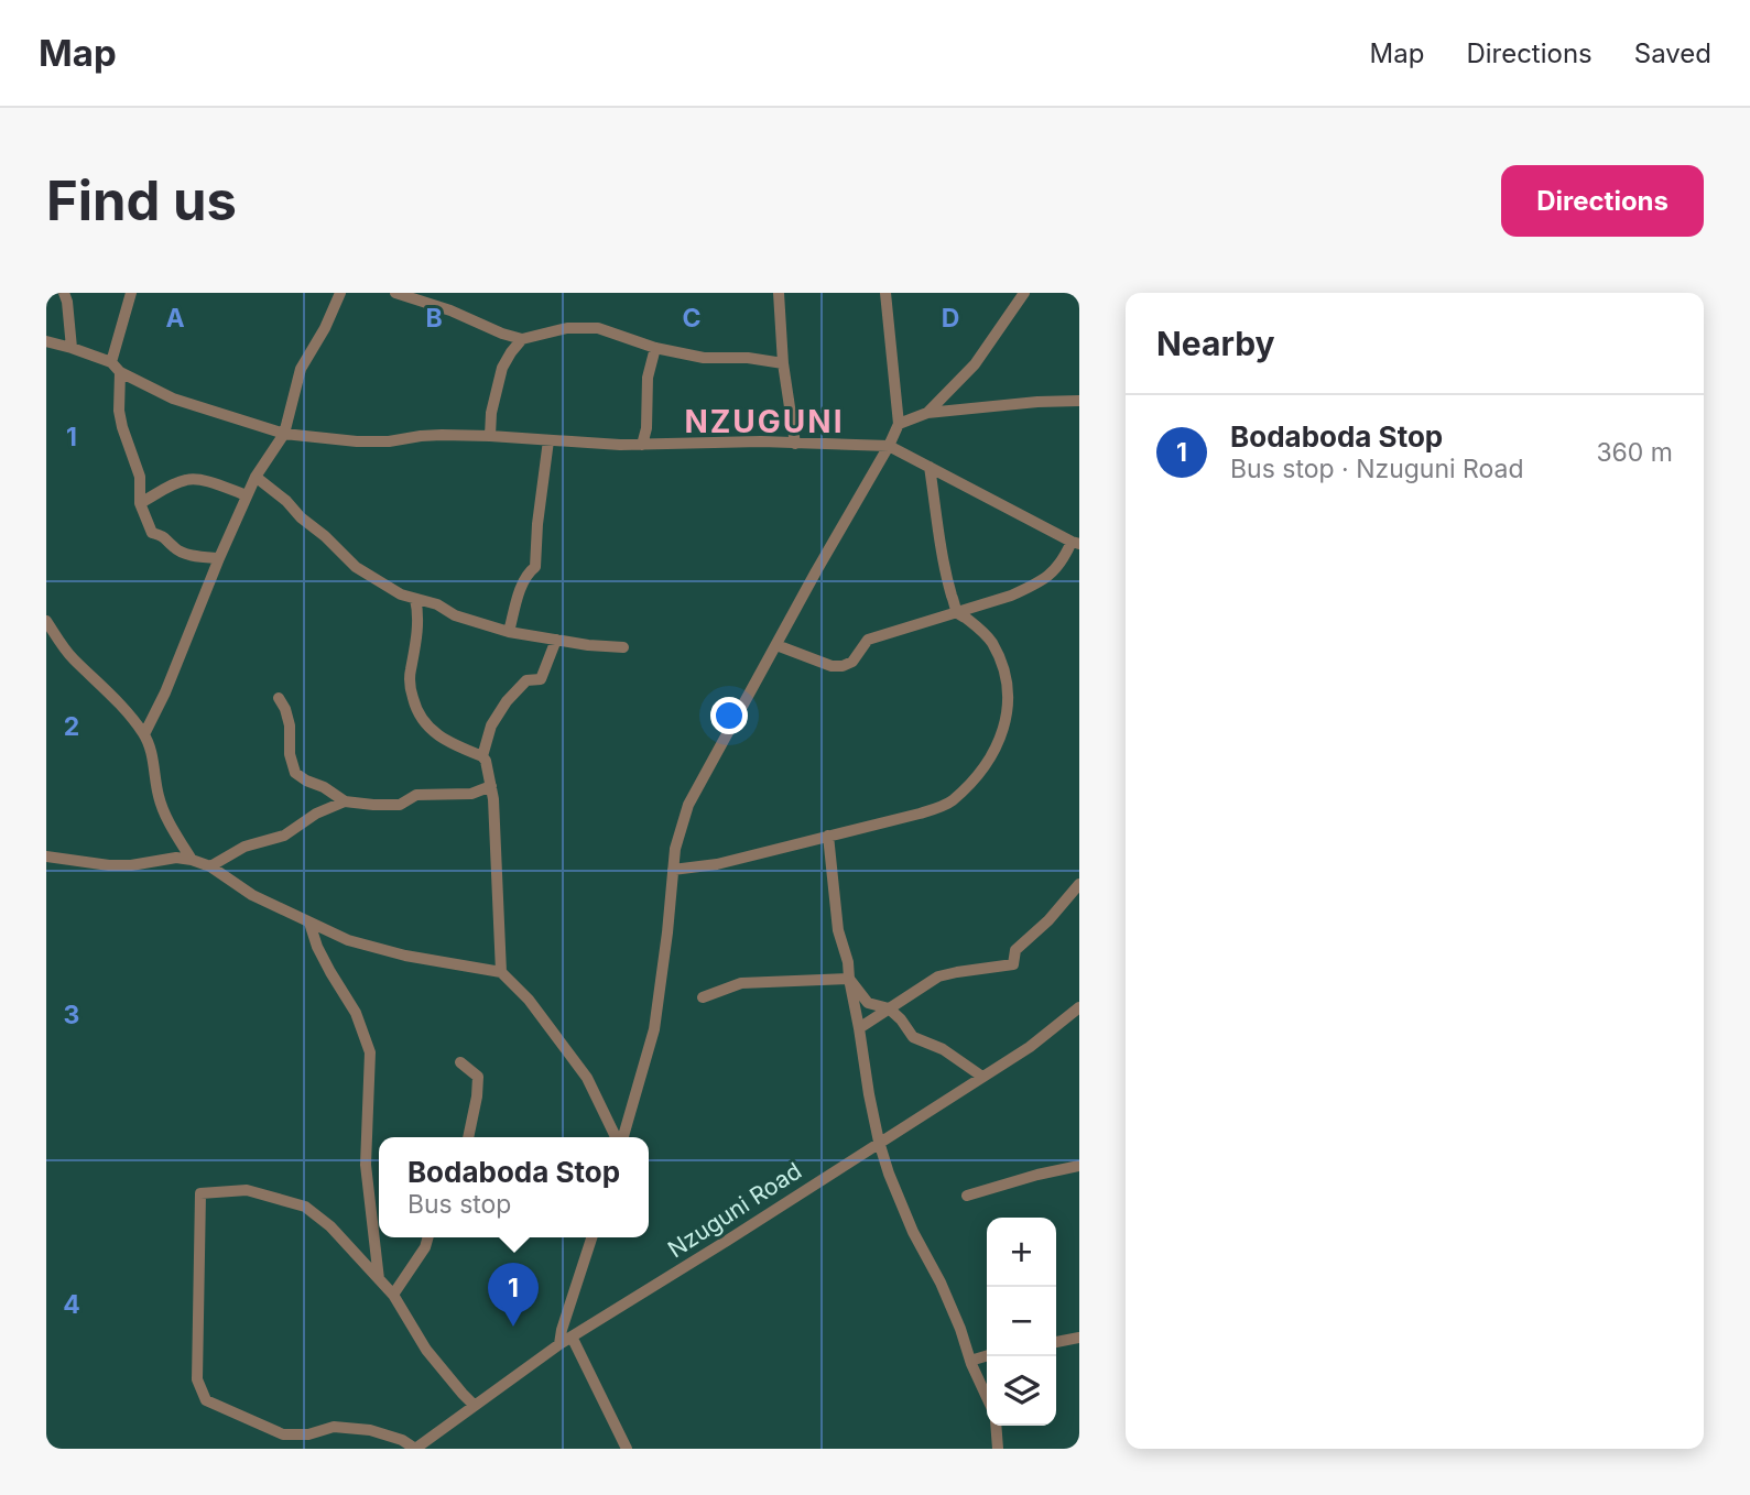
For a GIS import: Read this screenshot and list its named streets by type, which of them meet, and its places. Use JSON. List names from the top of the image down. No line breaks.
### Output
{"streets":{"street":["Nzuguni Road"]},"districts":["NZUGUNI"],"page":{"header":"Map","nav":["Map","Directions","Saved"],"buttons":"Directions","title":"Find us","heading":"Nearby","list":[{"mark":"1","name":"Bodaboda Stop","note":"Bus stop · Nzuguni Road","value":"360 m"}],"popup":["Bodaboda Stop","Bus stop"],"map_buttons":["+","−"],"pins":"1"},"grid":{"columns":["A","B","C","D"],"rows":["1","2","3","4"]}}
